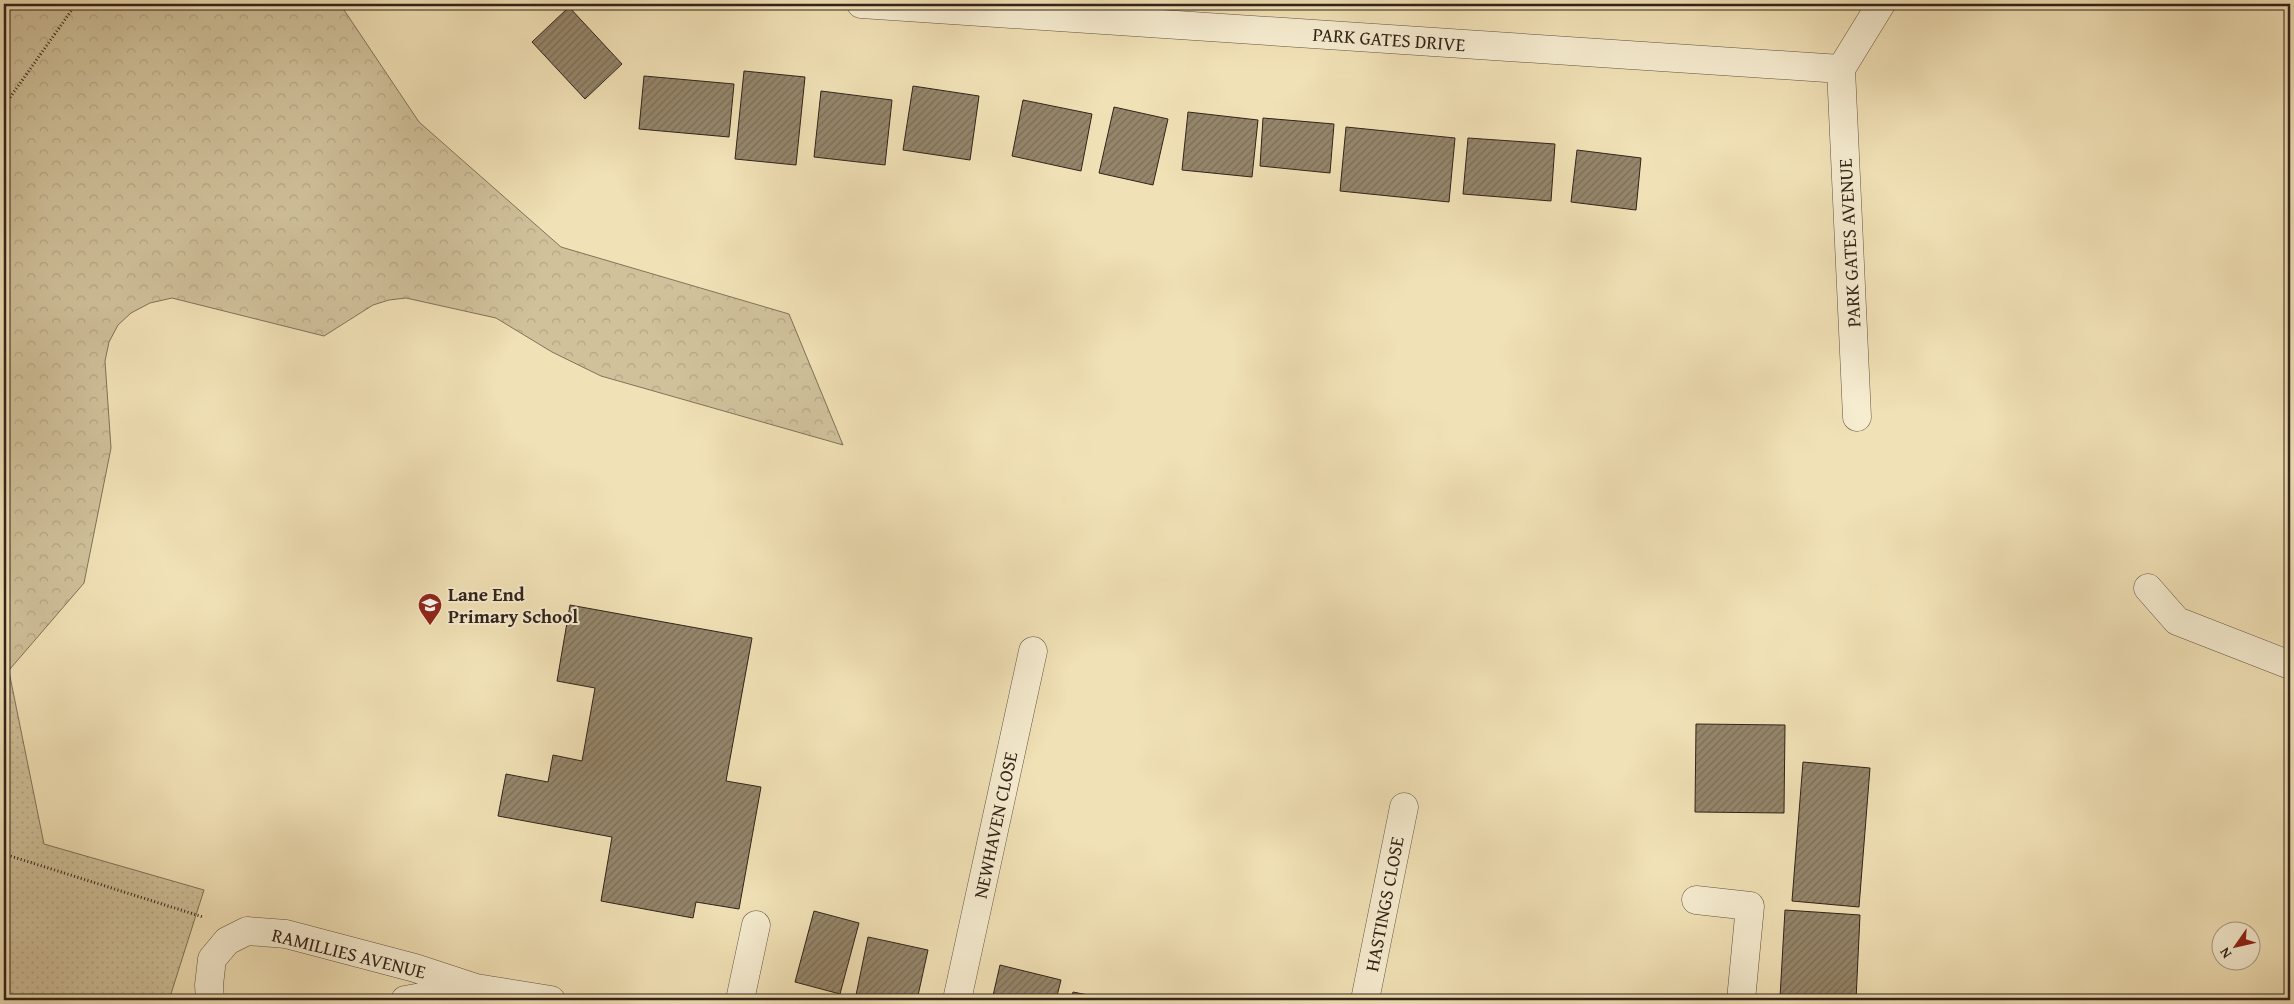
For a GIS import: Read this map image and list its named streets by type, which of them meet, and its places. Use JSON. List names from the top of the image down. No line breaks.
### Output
{"streets":{"street":["PARK GATES DRIVE","PARK GATES AVENUE","NEWHAVEN CLOSE","HASTINGS CLOSE","RAMILLIES AVENUE"]},"crossings":[["PARK GATES DRIVE","PARK GATES AVENUE"]],"places":{"school or university":["Lane End Primary School"]},"north":"bottom left"}
